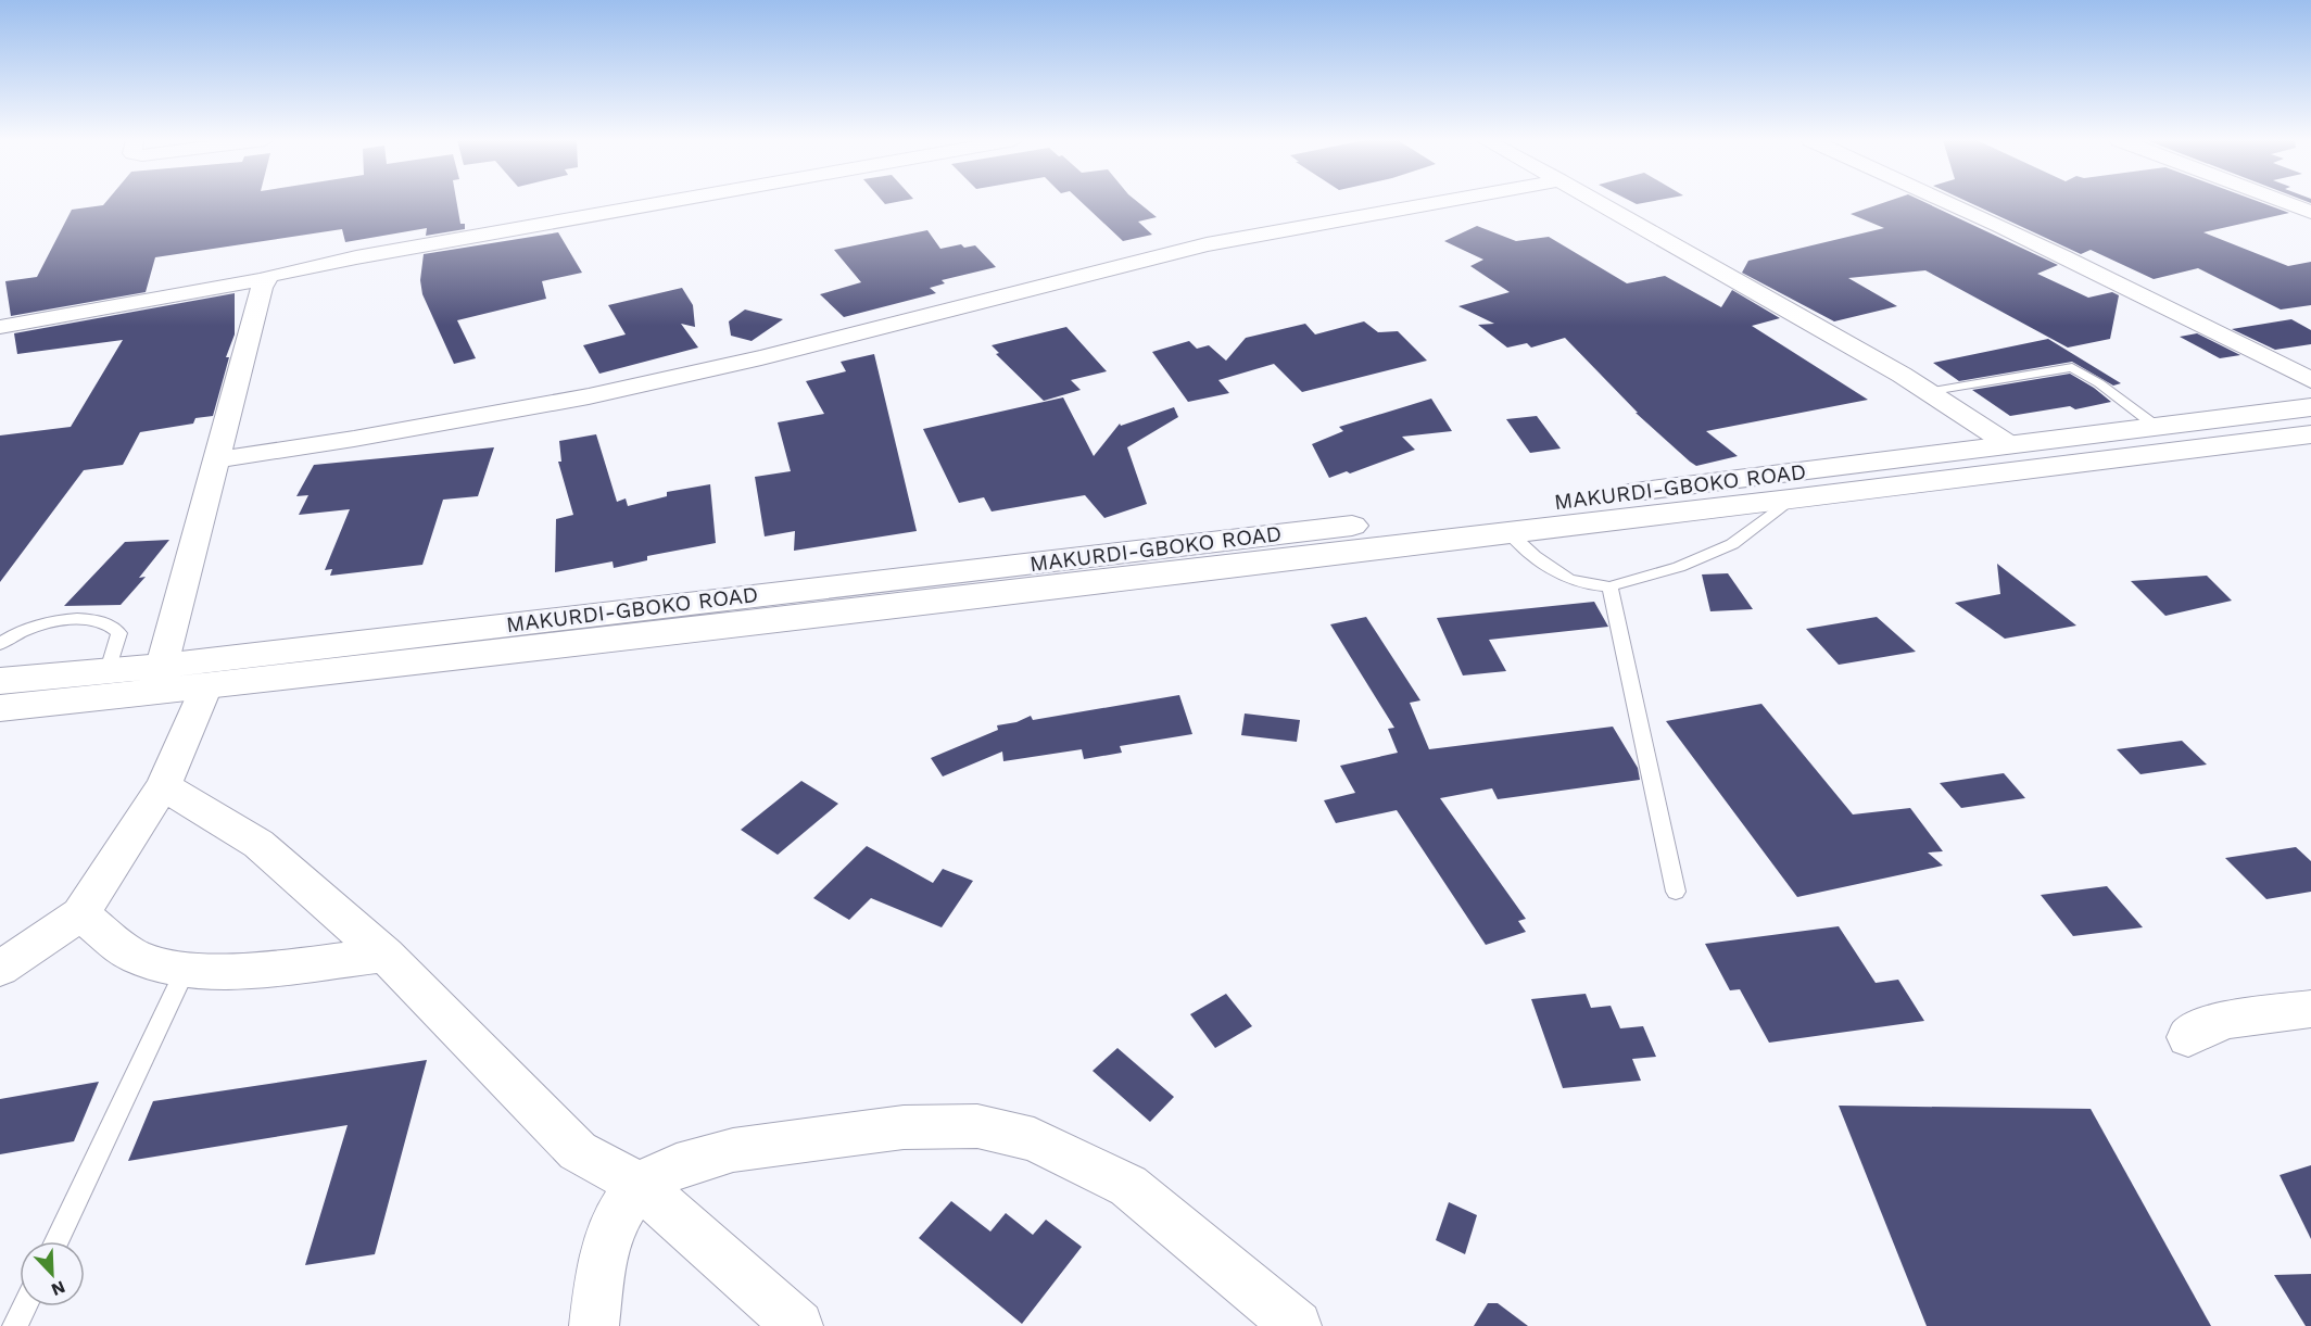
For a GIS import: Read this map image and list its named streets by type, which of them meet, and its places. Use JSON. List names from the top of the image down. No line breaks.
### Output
{"streets":{"main road":["MAKURDI-GBOKO ROAD"]},"north":"bottom right"}
